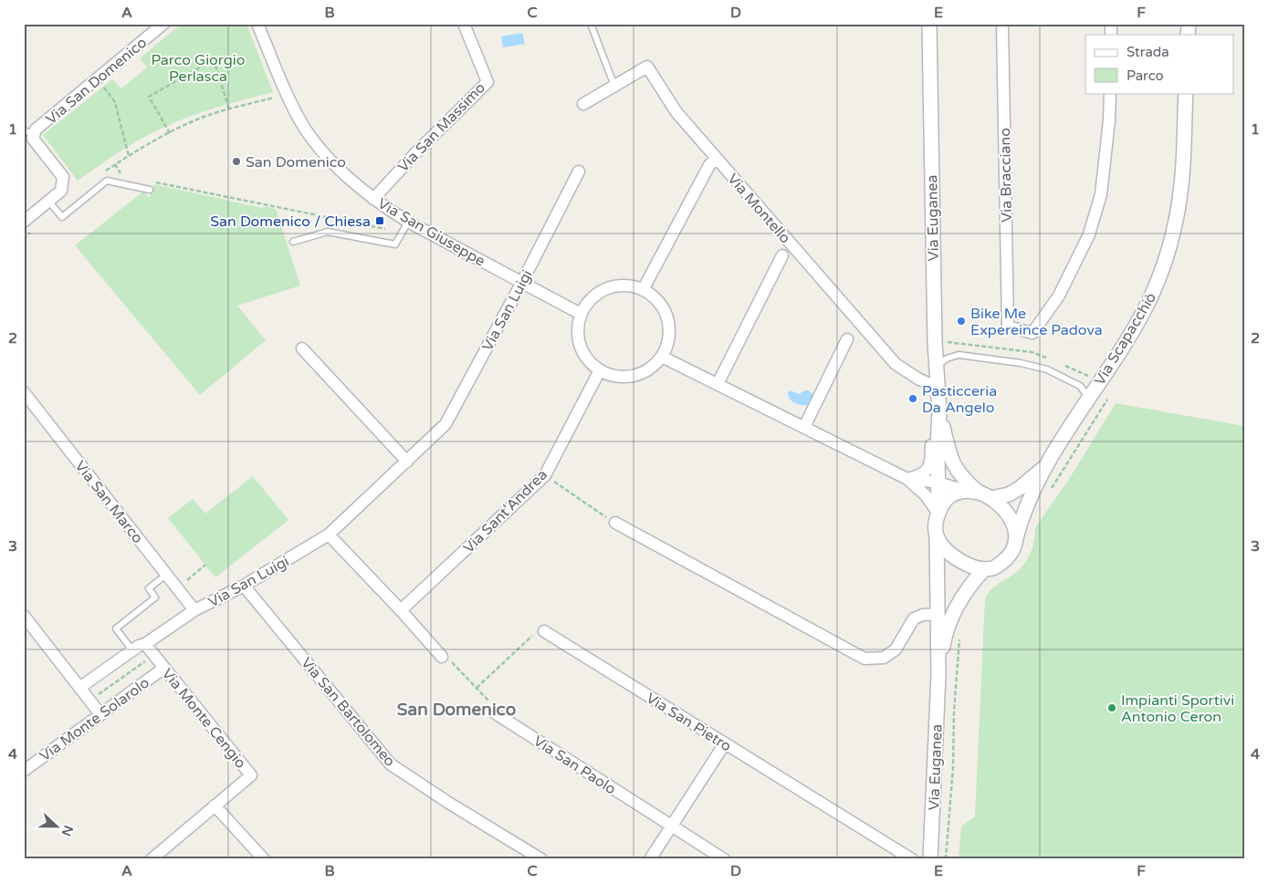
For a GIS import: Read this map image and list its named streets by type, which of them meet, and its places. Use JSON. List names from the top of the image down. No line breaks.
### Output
{"streets":{"street":["Via San Domenico","Via San Massimo","Via Bracciano","Via Montello","Via Euganea","Via San Giuseppe","Via San Luigi","Via Scapacchiò","Via San Marco","Via Sant'Andrea","Via San Bartolomeo","Via Monte Cengio","Via Monte Solarolo","Via San Pietro","Via San Paolo"]},"crossings":[["Via San Massimo","Via San Giuseppe"],["Via Montello","Via Euganea"],["Via Montello","Via Scapacchiò"],["Via Euganea","Via Scapacchiò"],["Via San Giuseppe","Via San Luigi"],["Via San Giuseppe","Via Sant'Andrea"],["Via San Luigi","Via San Marco"],["Via San Luigi","Via San Bartolomeo"],["Via San Luigi","Via Monte Cengio"],["Via Monte Cengio","Via Monte Solarolo"]],"districts":["San Domenico"],"parks":["Parco Giorgio Perlasca"],"places":{"other":["San Domenico","Bike Me Expereince Padova","Pasticceria Da Angelo","Impianti Sportivi Antonio Ceron"],"transit":["San Domenico / Chiesa"]},"legend":["Strada","Parco"],"north":"right","grid":{"columns":["A","B","C","D","E","F"],"rows":["1","2","3","4"]}}
